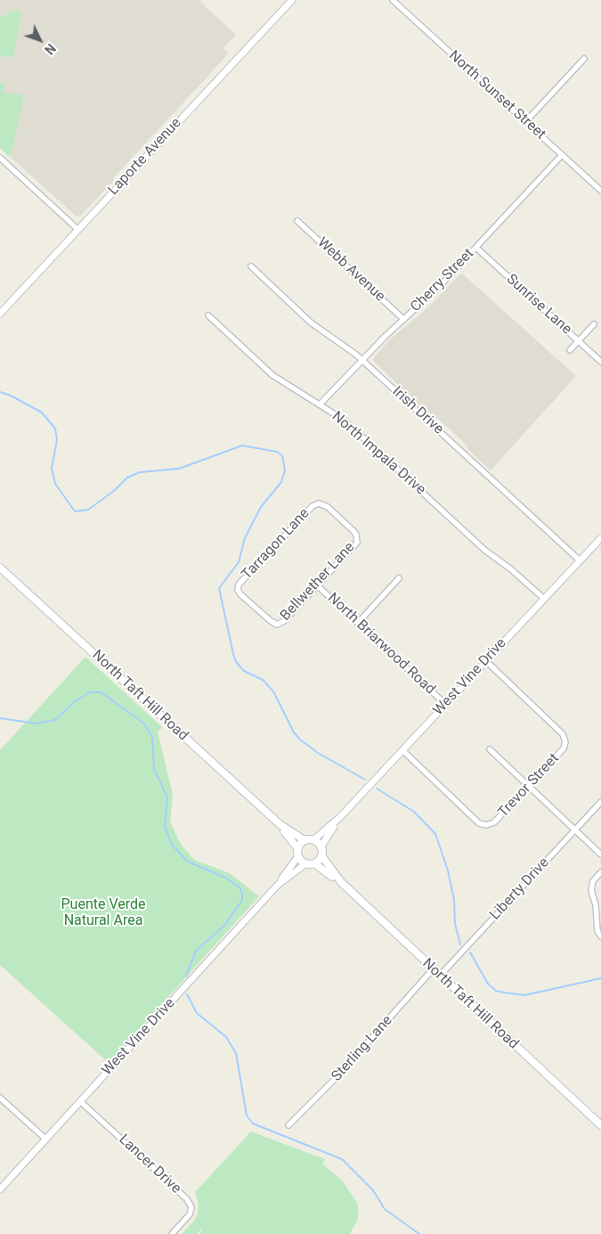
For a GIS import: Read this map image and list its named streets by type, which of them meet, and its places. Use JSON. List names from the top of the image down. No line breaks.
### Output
{"streets":{"main road":["West Vine Drive","North Taft Hill Road"],"street":["North Sunset Street","Laporte Avenue","Webb Avenue","Cherry Street","Sunrise Lane","Irish Drive","North Impala Drive","Tarragon Lane","Bellwether Lane","North Briarwood Road","Trevor Street","Liberty Drive","Sterling Lane","Lancer Drive"]},"crossings":[["North Sunset Street","Cherry Street"],["Webb Avenue","Cherry Street"],["Cherry Street","Sunrise Lane"],["Cherry Street","Irish Drive"],["Cherry Street","North Impala Drive"],["Irish Drive","West Vine Drive"],["North Impala Drive","West Vine Drive"],["Tarragon Lane","Bellwether Lane"],["Bellwether Lane","North Briarwood Road"],["North Briarwood Road","West Vine Drive"],["West Vine Drive","North Taft Hill Road"],["West Vine Drive","Trevor Street"],["West Vine Drive","Lancer Drive"],["North Taft Hill Road","Liberty Drive"],["North Taft Hill Road","Sterling Lane"]],"parks":["Puente Verde Natural Area"],"north":"bottom right"}
